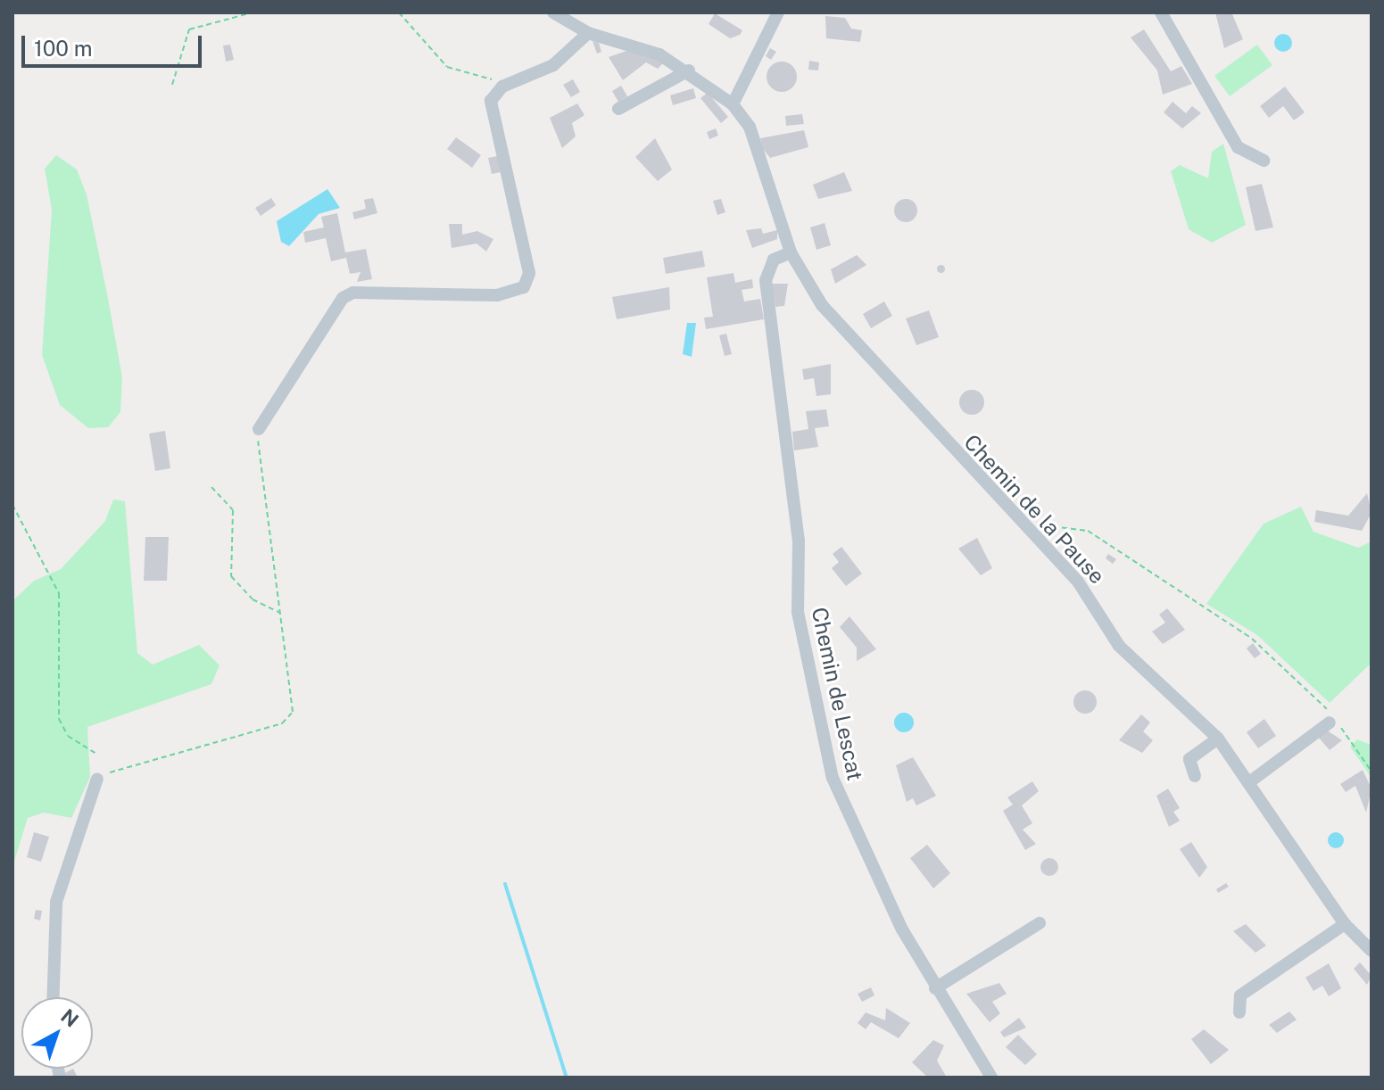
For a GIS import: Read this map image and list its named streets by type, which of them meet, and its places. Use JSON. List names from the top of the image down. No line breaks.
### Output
{"streets":{"street":["Chemin de la Pause","Chemin de Lescat"]},"crossings":[["Chemin de la Pause","Chemin de Lescat"]],"scale_bar":"100 m","north":"top right"}
